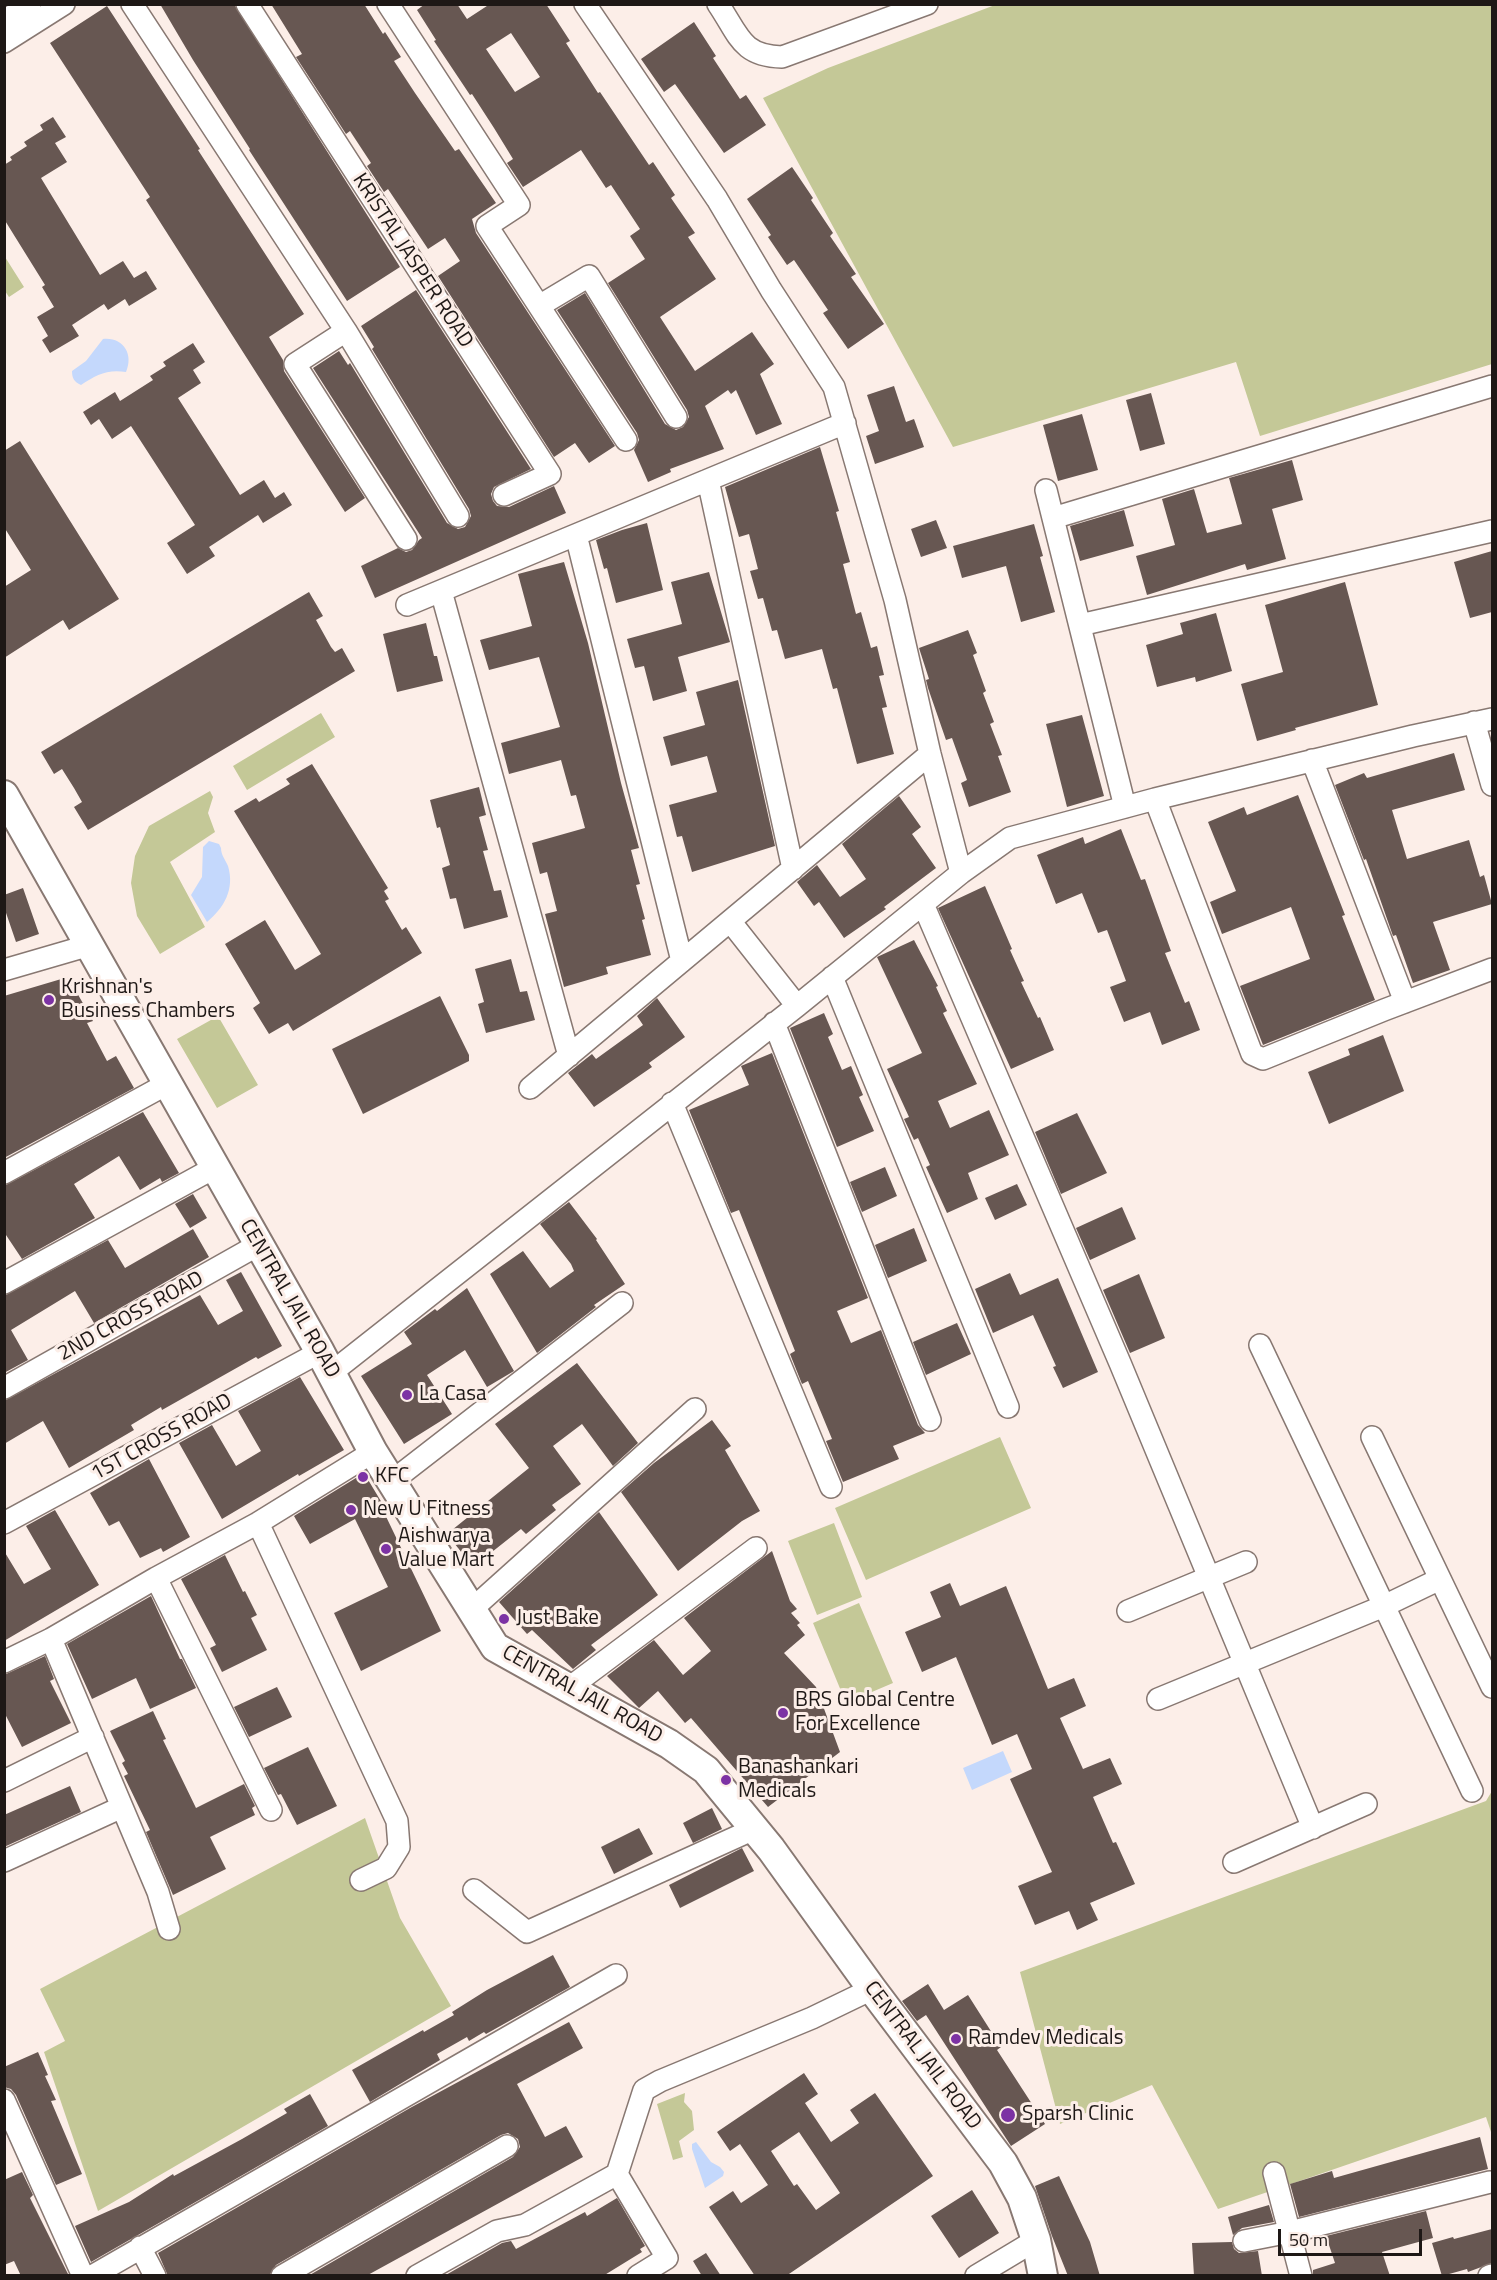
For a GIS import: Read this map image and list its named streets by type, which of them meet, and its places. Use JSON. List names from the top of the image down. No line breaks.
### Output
{"streets":{"main road":["CENTRAL JAIL ROAD"],"street":["KRISTAL JASPER ROAD","2ND CROSS ROAD","1ST CROSS ROAD"]},"crossings":[["CENTRAL JAIL ROAD","2ND CROSS ROAD"],["CENTRAL JAIL ROAD","1ST CROSS ROAD"]],"places":["Krishnan's Business Chambers","La Casa","KFC","New U Fitness","Aishwarya Value Mart","Just Bake","BRS Global Centre For Excellence","Banashankari Medicals","Ramdev Medicals","Sparsh Clinic"],"scale_bar":"50 m"}
